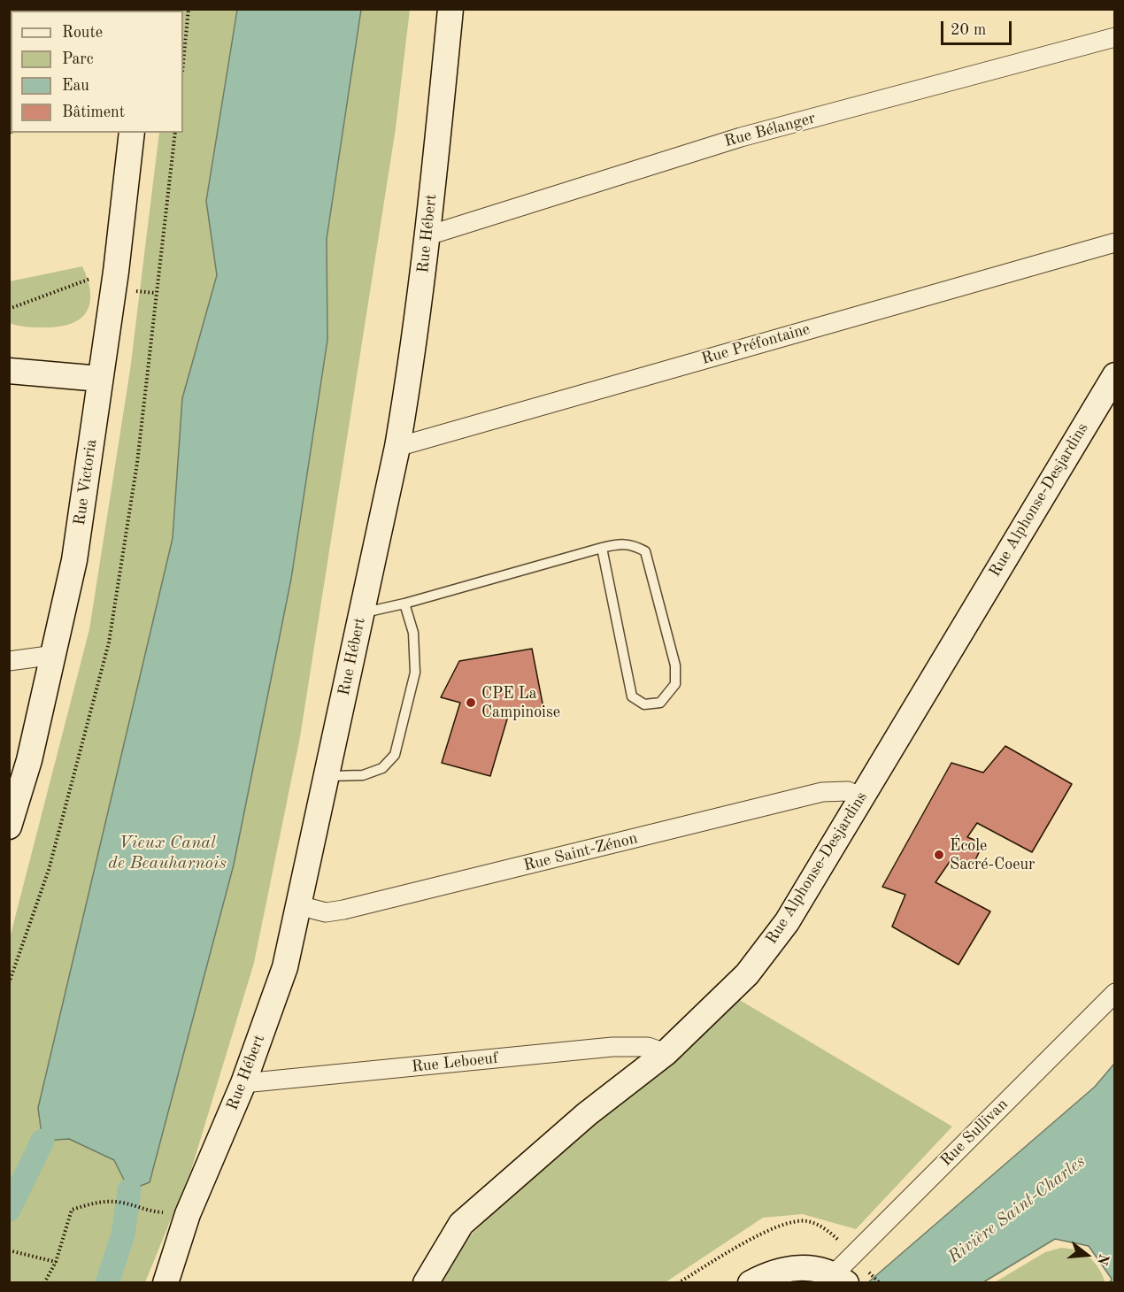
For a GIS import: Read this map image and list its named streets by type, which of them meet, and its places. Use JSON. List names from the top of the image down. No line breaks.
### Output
{"streets":{"street":["Rue Bélanger","Rue Hébert","Rue Préfontaine","Rue Victoria","Rue Alphonse-Desjardins","Rue Saint-Zénon","Rue Leboeuf","Rue Sullivan"]},"crossings":[["Rue Bélanger","Rue Hébert"],["Rue Hébert","Rue Préfontaine"],["Rue Hébert","Rue Saint-Zénon"],["Rue Hébert","Rue Leboeuf"],["Rue Alphonse-Desjardins","Rue Saint-Zénon"],["Rue Alphonse-Desjardins","Rue Leboeuf"]],"water":["Vieux Canal de Beauharnois","Rivière Saint-Charles"],"places":["CPE La Campinoise","École Sacré-Coeur"],"legend":["Route","Parc","Eau","Bâtiment"],"scale_bar":"20 m","north":"right"}
